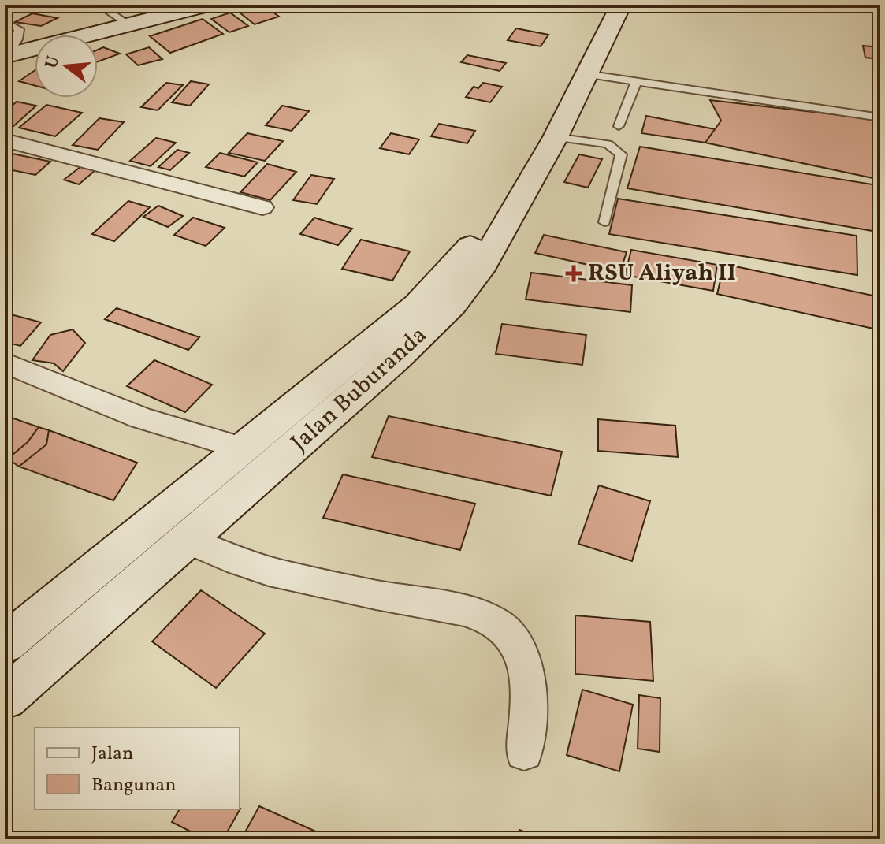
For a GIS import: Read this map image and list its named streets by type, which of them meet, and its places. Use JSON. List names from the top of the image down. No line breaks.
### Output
{"streets":{"street":["Jalan Buburanda"]},"places":{"health":["RSU Aliyah II"]},"legend":["Jalan","Bangunan"],"north":"left"}
